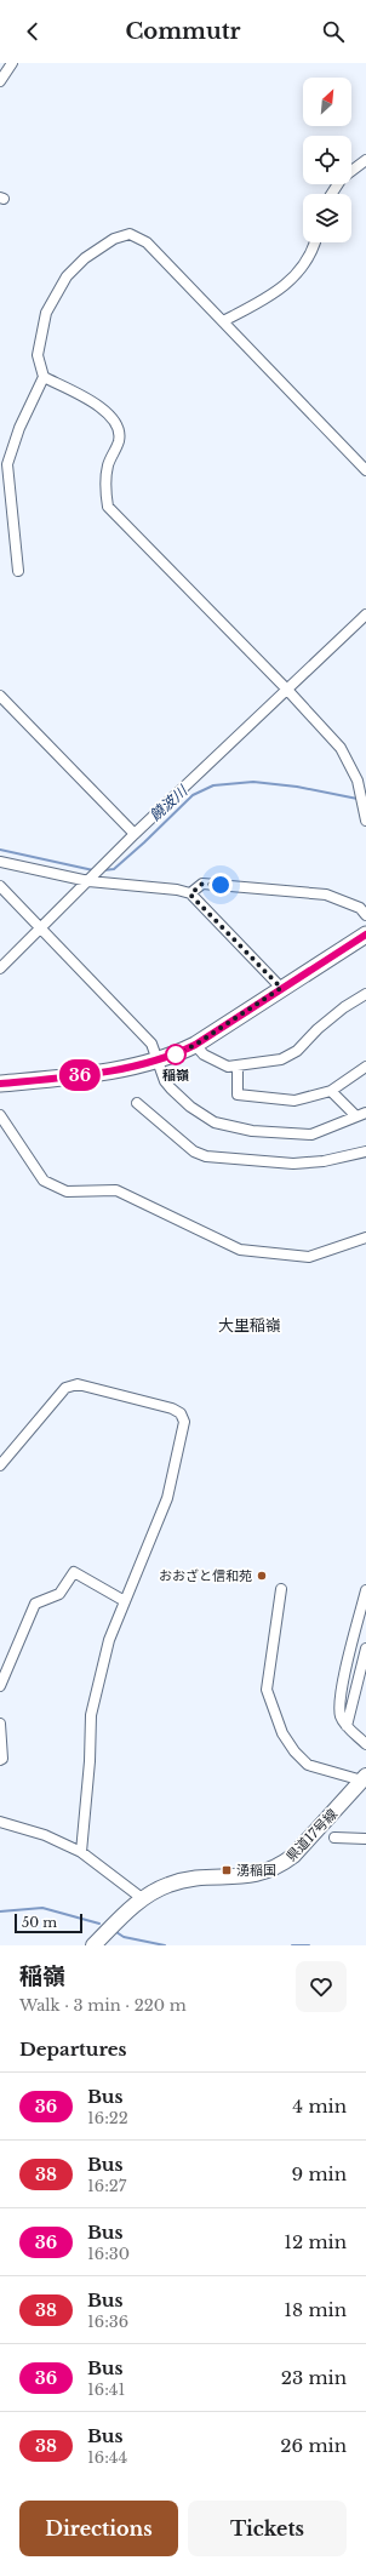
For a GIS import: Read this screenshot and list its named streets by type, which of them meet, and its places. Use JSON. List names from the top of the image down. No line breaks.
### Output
{"streets":{"main road":["県道17号線"]},"districts":["大里稲嶺"],"water":["饒波川"],"places":{"other":["稲嶺","おおざと信和苑"],"transit":["湧稲国"]},"lines":["bus line 36"],"scale_bar":"50 m","north":"top right","page":{"header":"Commutr","on_map":"36","scale":"50 m","heading":[["稲嶺","Walk · 3 min · 220 m"],"Departures"],"list":[{"mark":"36","name":"Bus","note":"16:22","value":"4 min"},{"mark":"38","name":"Bus","note":"16:27","value":"9 min"},{"mark":"36","name":"Bus","note":"16:30","value":"12 min"},{"mark":"38","name":"Bus","note":"16:36","value":"18 min"},{"mark":"36","name":"Bus","note":"16:41","value":"23 min"},{"mark":"38","name":"Bus","note":"16:44","value":"26 min"}],"buttons":["Directions","Tickets"]}}
